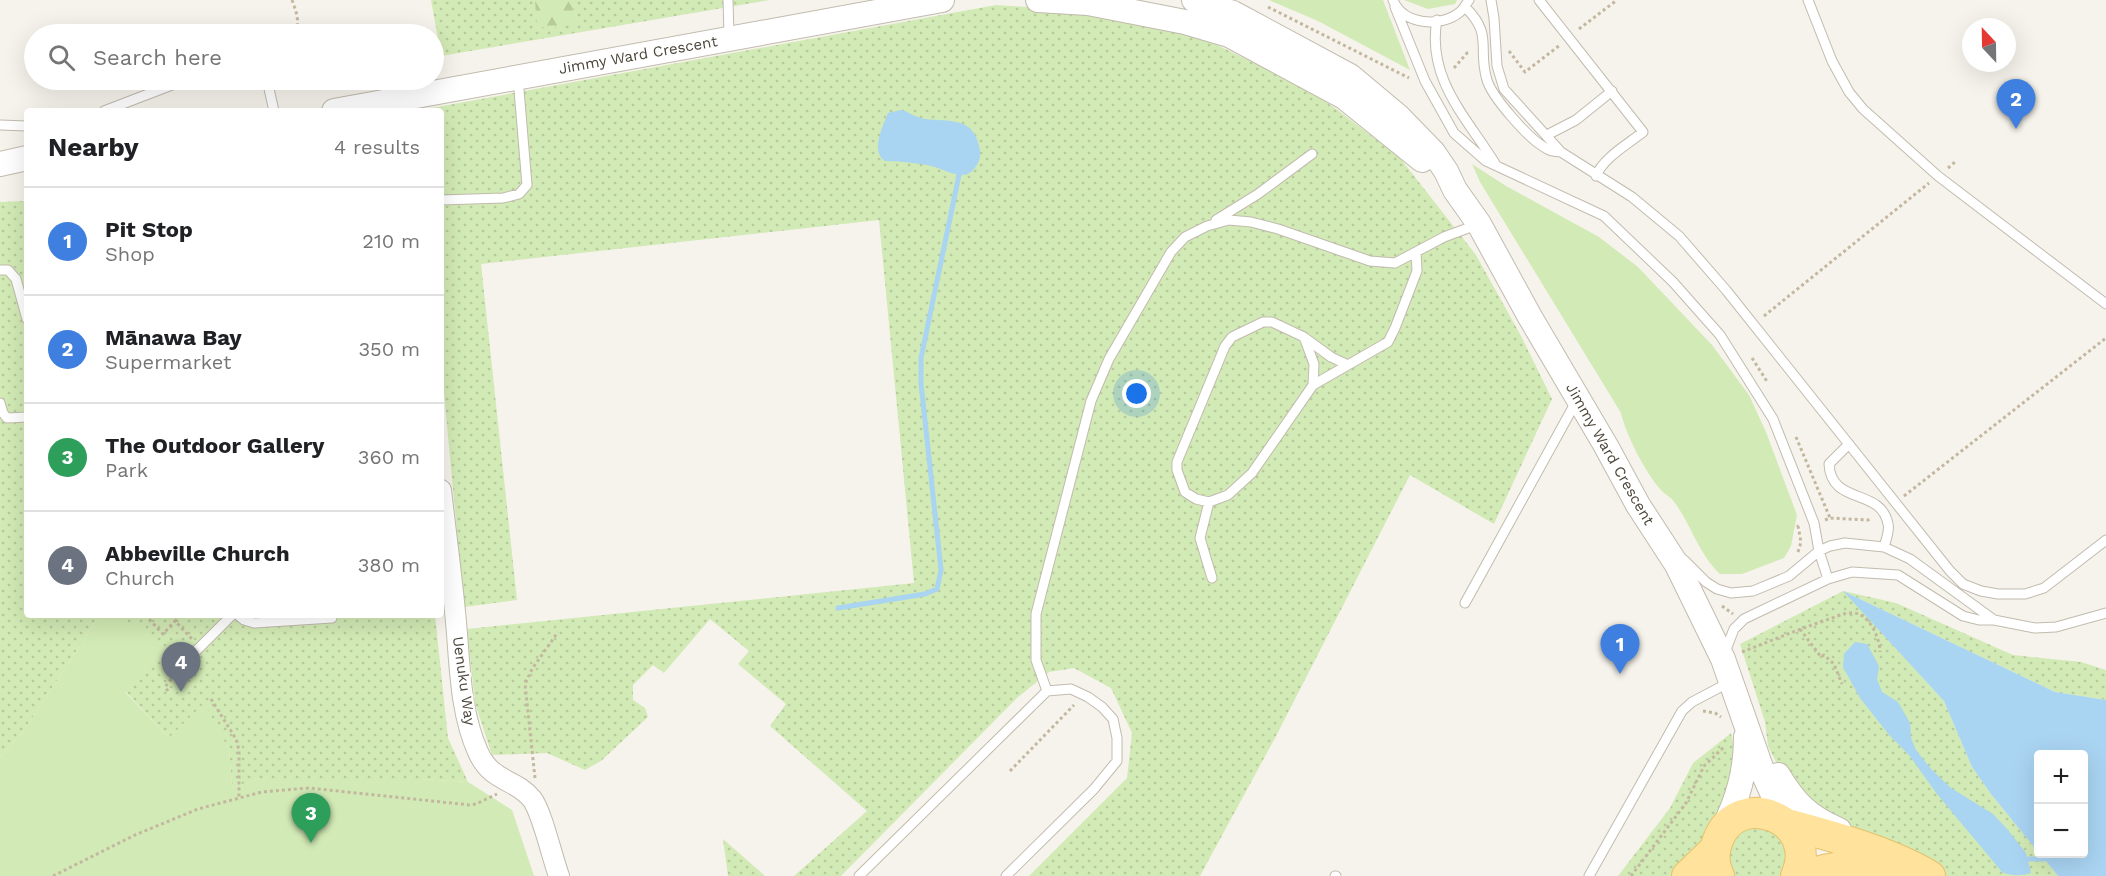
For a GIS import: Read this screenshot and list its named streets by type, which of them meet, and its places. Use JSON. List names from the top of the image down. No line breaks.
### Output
{"streets":{"street":["Jimmy Ward Crescent","Uenuku Way"]},"north":"top","page":{"search":"Search here","pins":["2","1","4","3"],"heading":["Nearby","4 results"],"list":[{"mark":"1","name":"Pit Stop","note":"Shop","value":"210 m"},{"mark":"2","name":"Mānawa Bay","note":"Supermarket","value":"350 m"},{"mark":"3","name":"The Outdoor Gallery","note":"Park","value":"360 m"},{"mark":"4","name":"Abbeville Church","note":"Church","value":"380 m"}],"map_buttons":["+","−"]}}
